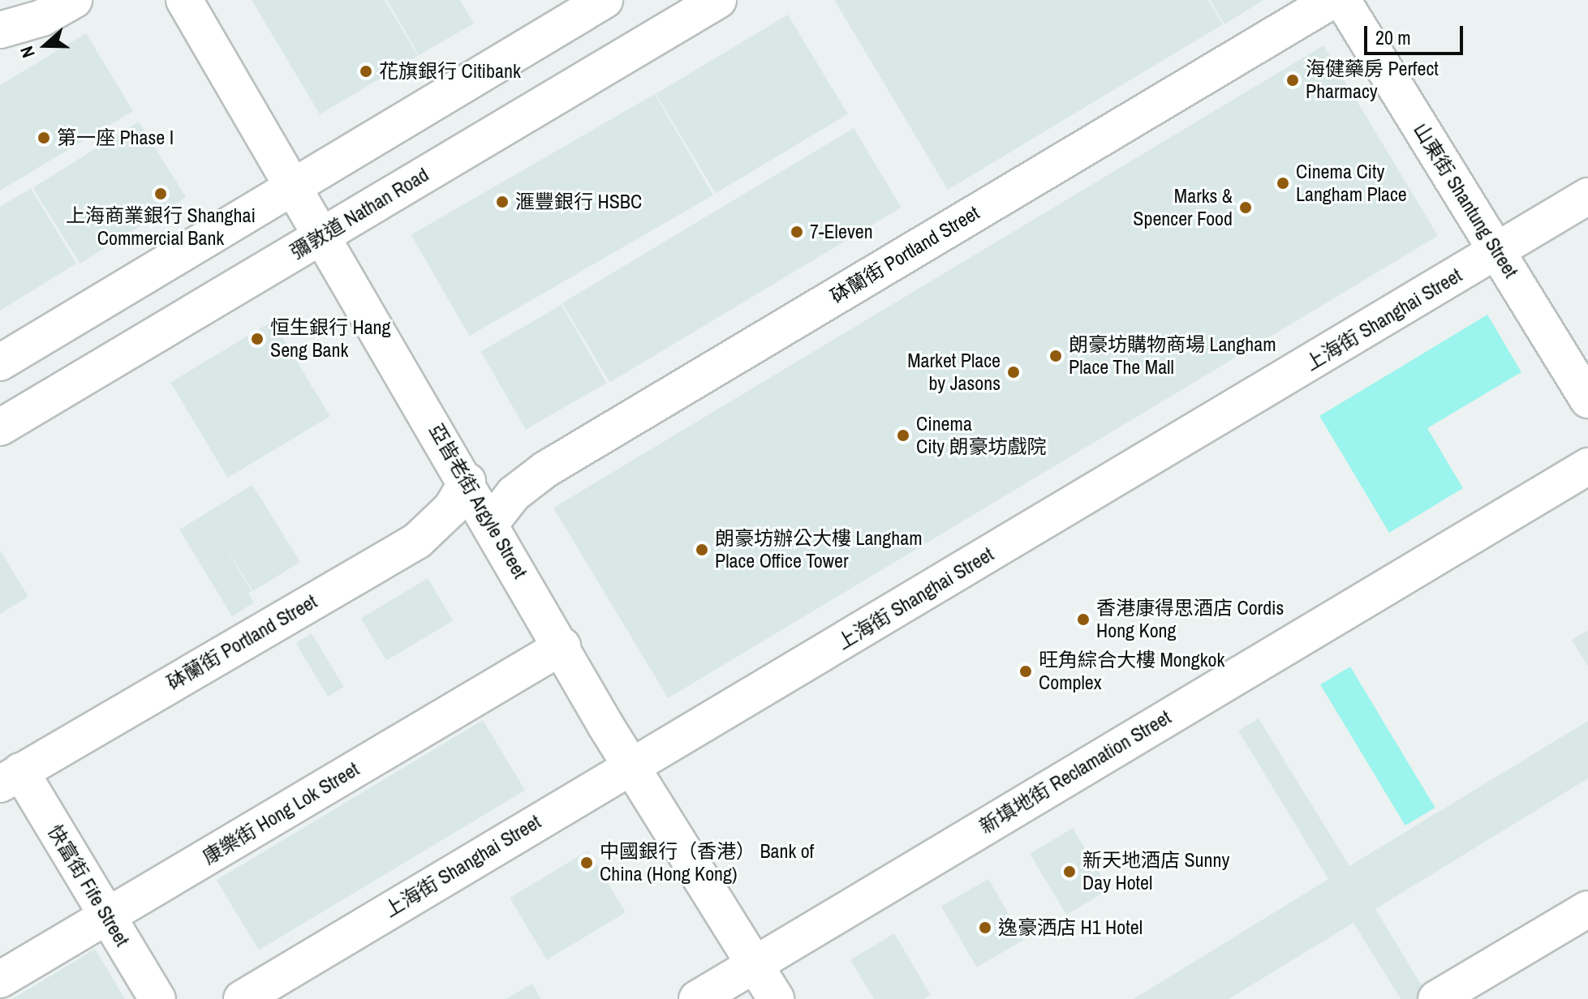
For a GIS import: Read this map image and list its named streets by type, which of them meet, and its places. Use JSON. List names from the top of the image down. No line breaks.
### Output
{"streets":{"main road":["山東街 Shantung Street","彌敦道 Nathan Road","砵蘭街 Portland Street","上海街 Shanghai Street","亞皆老街 Argyle Street","新填地街 Reclamation Street","康樂街 Hong Lok Street","快富街 Fife Street"]},"crossings":[["山東街 Shantung Street","上海街 Shanghai Street"],["彌敦道 Nathan Road","亞皆老街 Argyle Street"],["砵蘭街 Portland Street","亞皆老街 Argyle Street"],["砵蘭街 Portland Street","快富街 Fife Street"],["上海街 Shanghai Street","亞皆老街 Argyle Street"],["亞皆老街 Argyle Street","新填地街 Reclamation Street"],["亞皆老街 Argyle Street","康樂街 Hong Lok Street"],["康樂街 Hong Lok Street","快富街 Fife Street"]],"places":["花旗銀行 Citibank","海健藥房 Perfect Pharmacy","第一座 Phase I","Cinema City Langham Place","上海商業銀行 Shanghai Commercial Bank","滙豐銀行 HSBC","Marks & Spencer Food","7-Eleven","恒生銀行 Hang Seng Bank","朗豪坊購物商場 Langham Place The Mall","Market Place by Jasons","Cinema City 朗豪坊戲院","朗豪坊辦公大樓 Langham Place Office Tower","香港康得思酒店 Cordis Hong Kong","旺角綜合大樓 Mongkok Complex","中國銀行（香港） Bank of China (Hong Kong)","新天地酒店 Sunny Day Hotel","逸豪洒店 H1 Hotel"],"scale_bar":"20 m","north":"left"}
